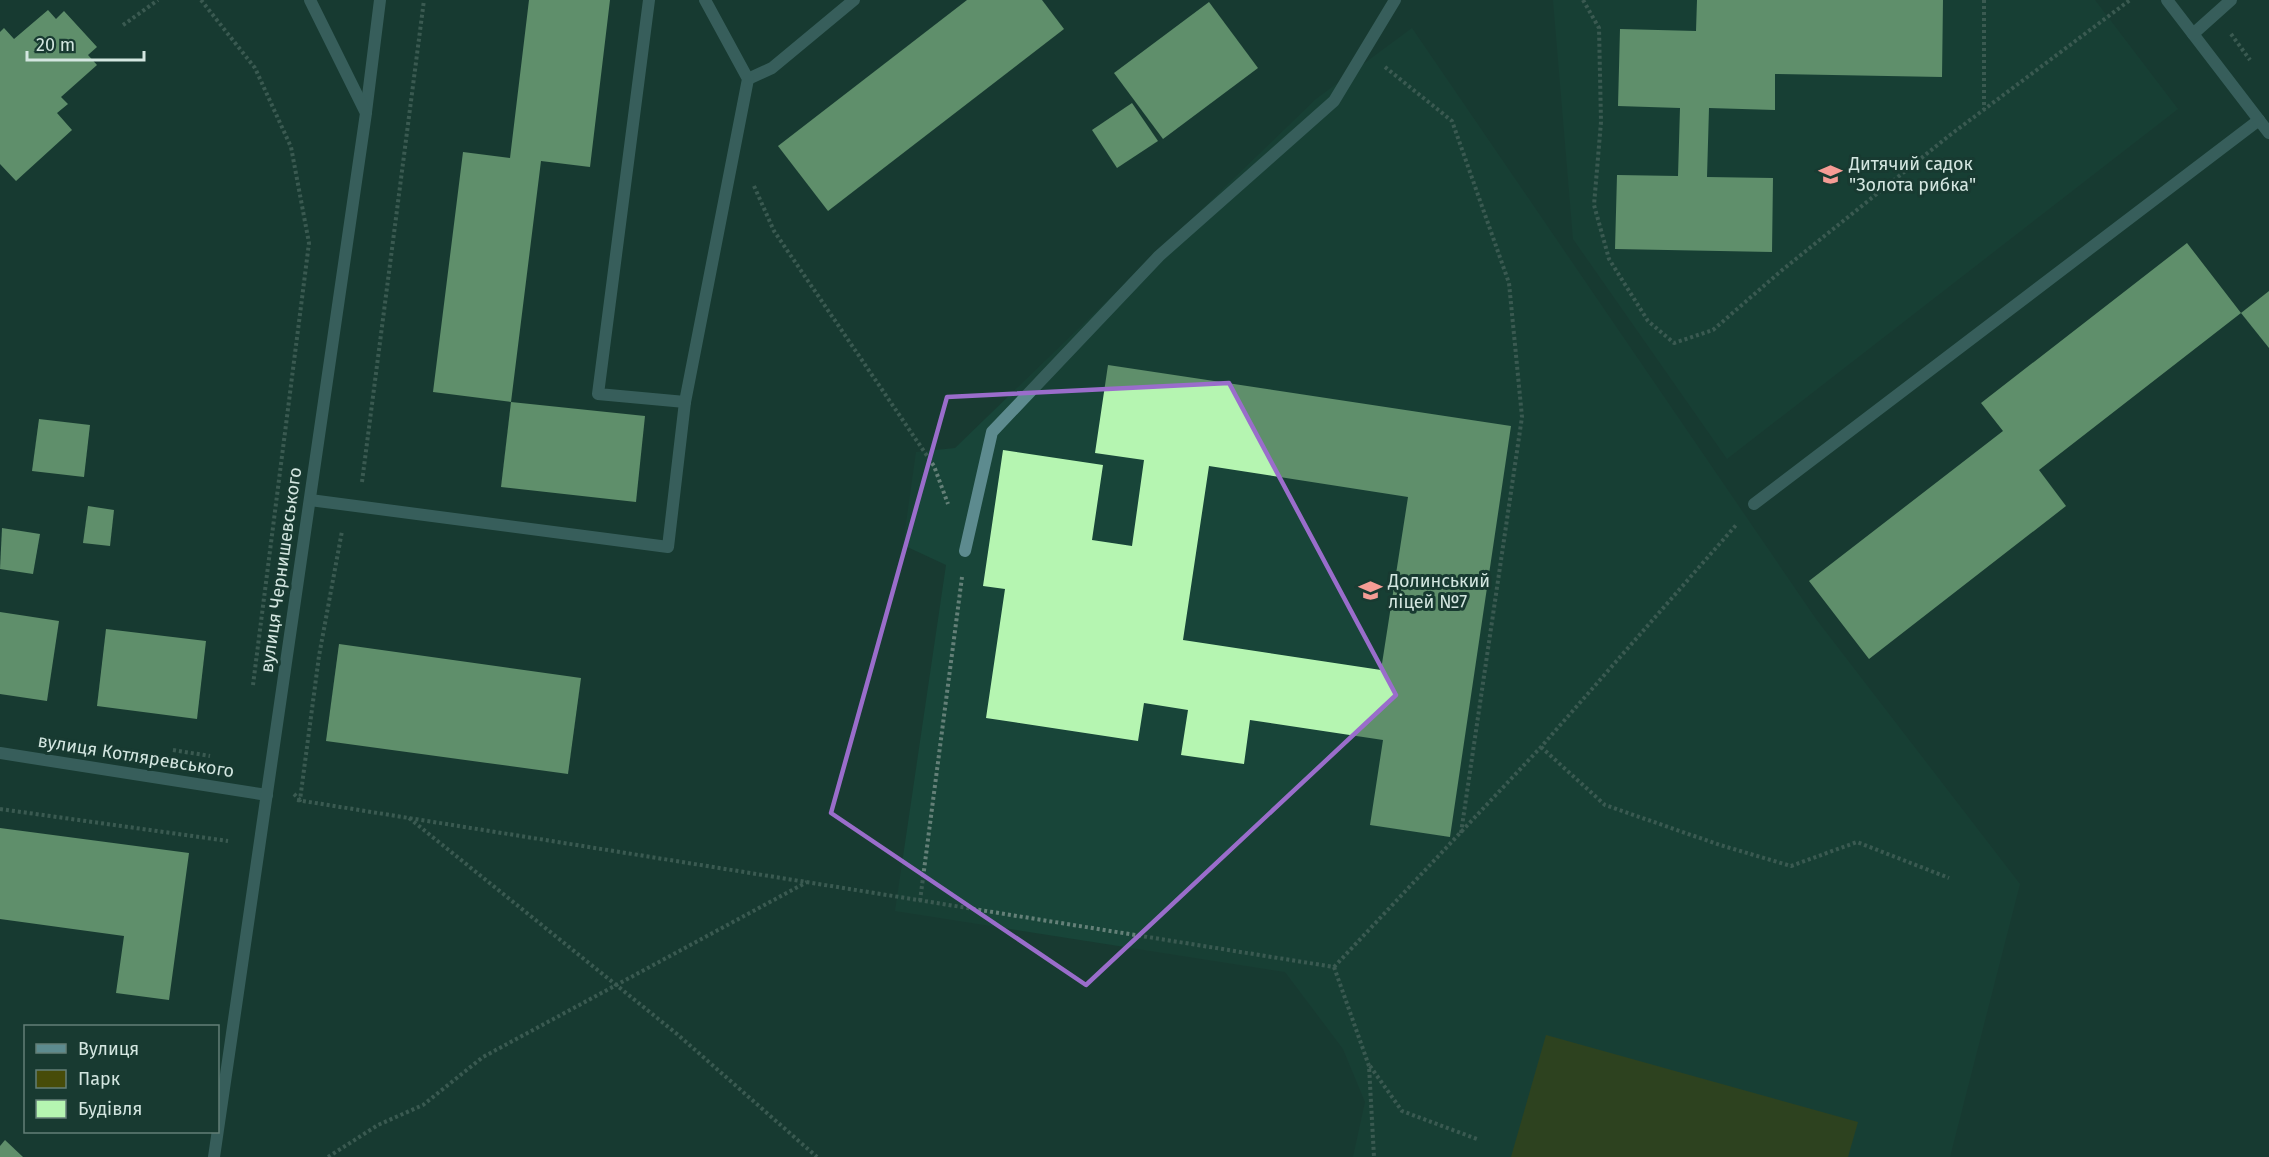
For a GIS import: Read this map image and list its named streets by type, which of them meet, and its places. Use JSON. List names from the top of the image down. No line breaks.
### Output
{"streets":{"street":["вулиця Чернишевського","вулиця Котляревського"]},"crossings":[["вулиця Чернишевського","вулиця Котляревського"]],"places":{"school or university":["Дитячий садок \"Золота рибка\"","Долинський ліцей №7"]},"legend":["Вулиця","Парк","Будівля"],"scale_bar":"20 m"}
